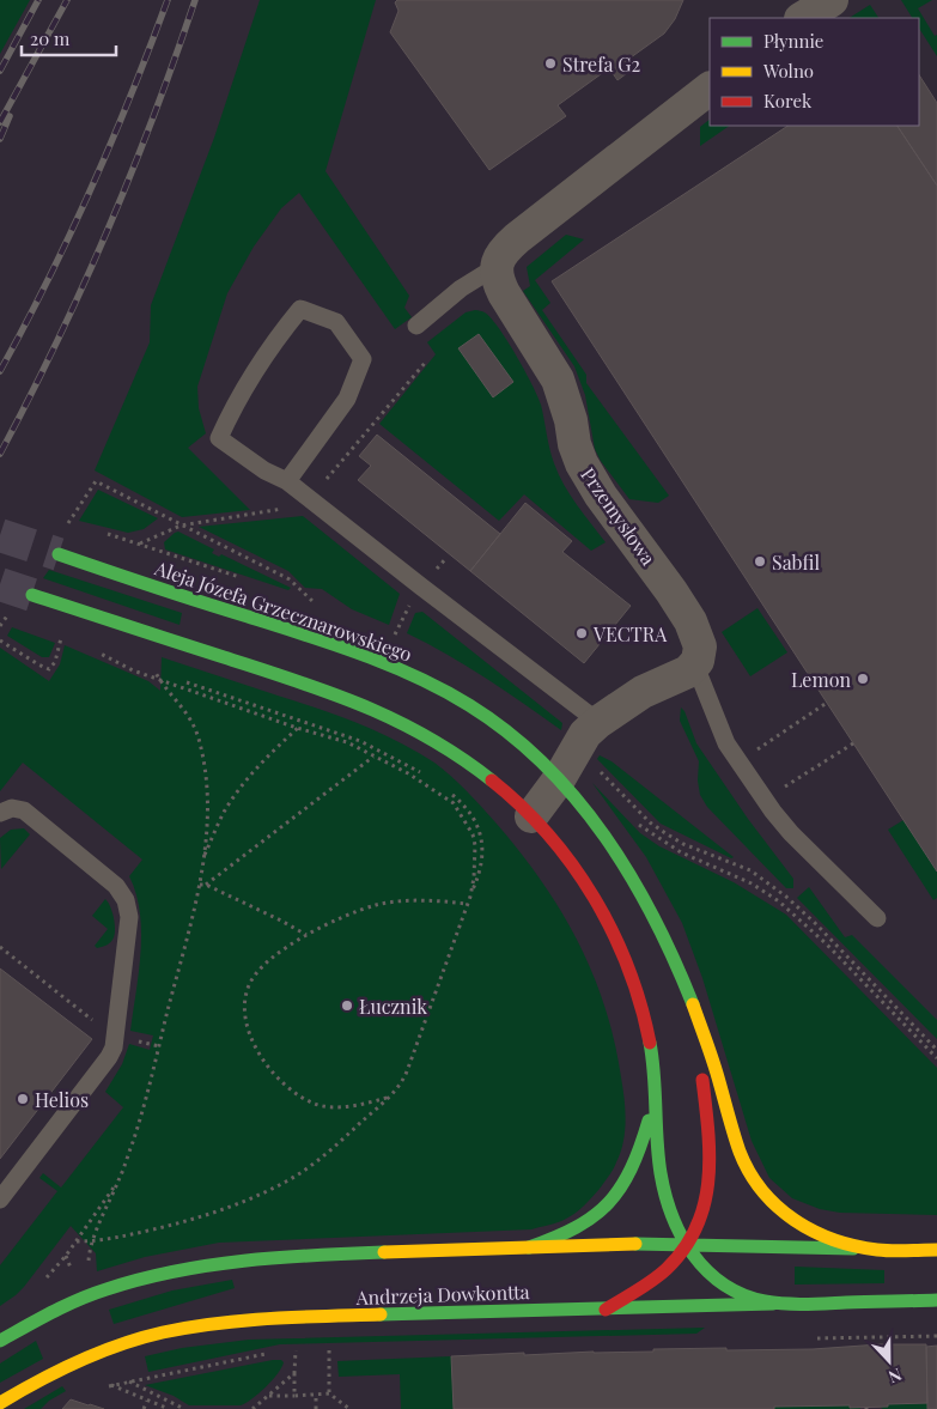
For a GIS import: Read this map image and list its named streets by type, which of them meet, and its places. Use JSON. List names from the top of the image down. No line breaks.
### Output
{"streets":{"main road":["Aleja Józefa Grzecznarowskiego","Andrzeja Dowkontta"],"street":["Przemysłowa"]},"places":["Strefa G2","Sabfil","VECTRA","Lemon","Łucznik","Helios"],"legend":["Płynnie","Wolno","Korek"],"scale_bar":"20 m","north":"bottom"}
